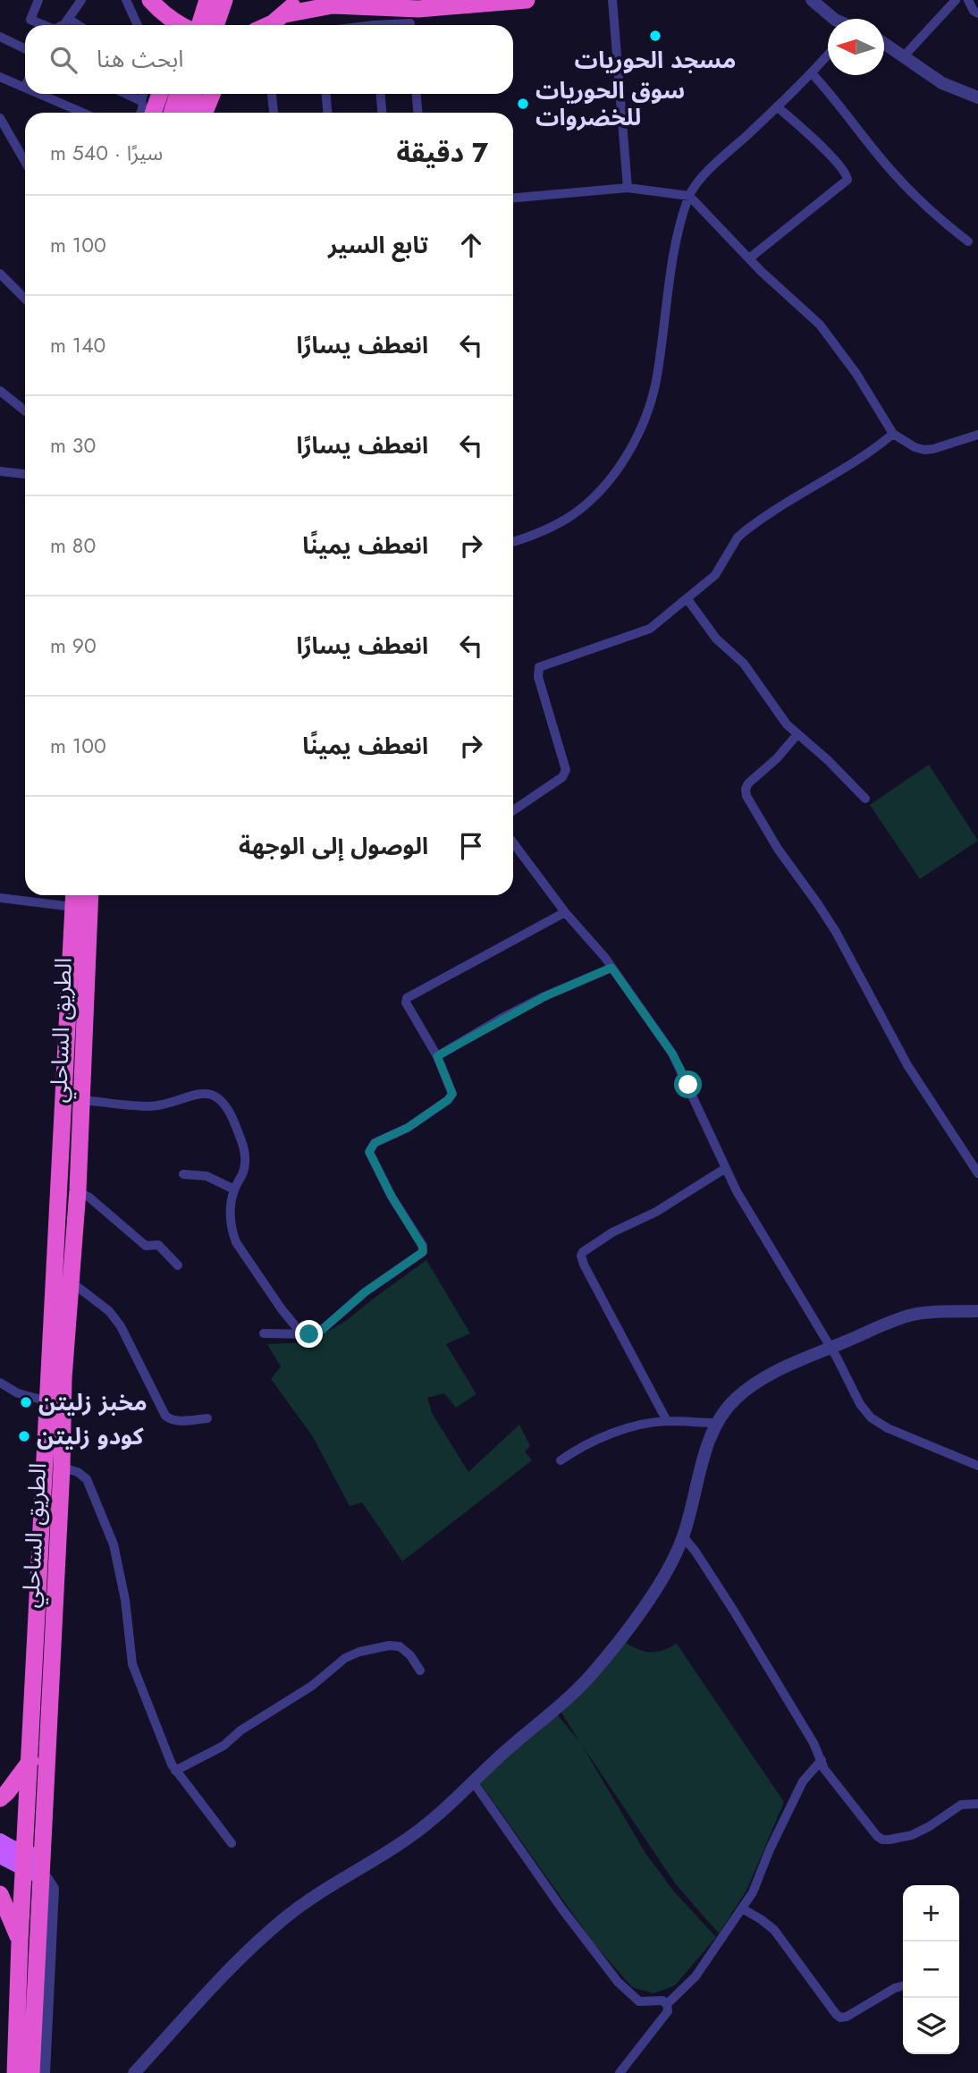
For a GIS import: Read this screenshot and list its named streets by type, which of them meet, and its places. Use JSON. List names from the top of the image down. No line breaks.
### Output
{"streets":{"highway":["الطريق الساحلي"]},"places":["مسجد الحوريات","سوق الحوريات للخضروات","مخبز زليتن","كودو زليتن"],"north":"left","page":{"search":"ابحث هنا","heading":["7 دقيقة","سيرًا · 540 m"],"list":[["تابع السير","100 m"],["انعطف يسارًا","140 m"],["انعطف يسارًا","30 m"],["انعطف يمينًا","80 m"],["انعطف يسارًا","90 m"],["انعطف يمينًا","100 m"],"الوصول إلى الوجهة"],"map_buttons":["+","−"]}}
